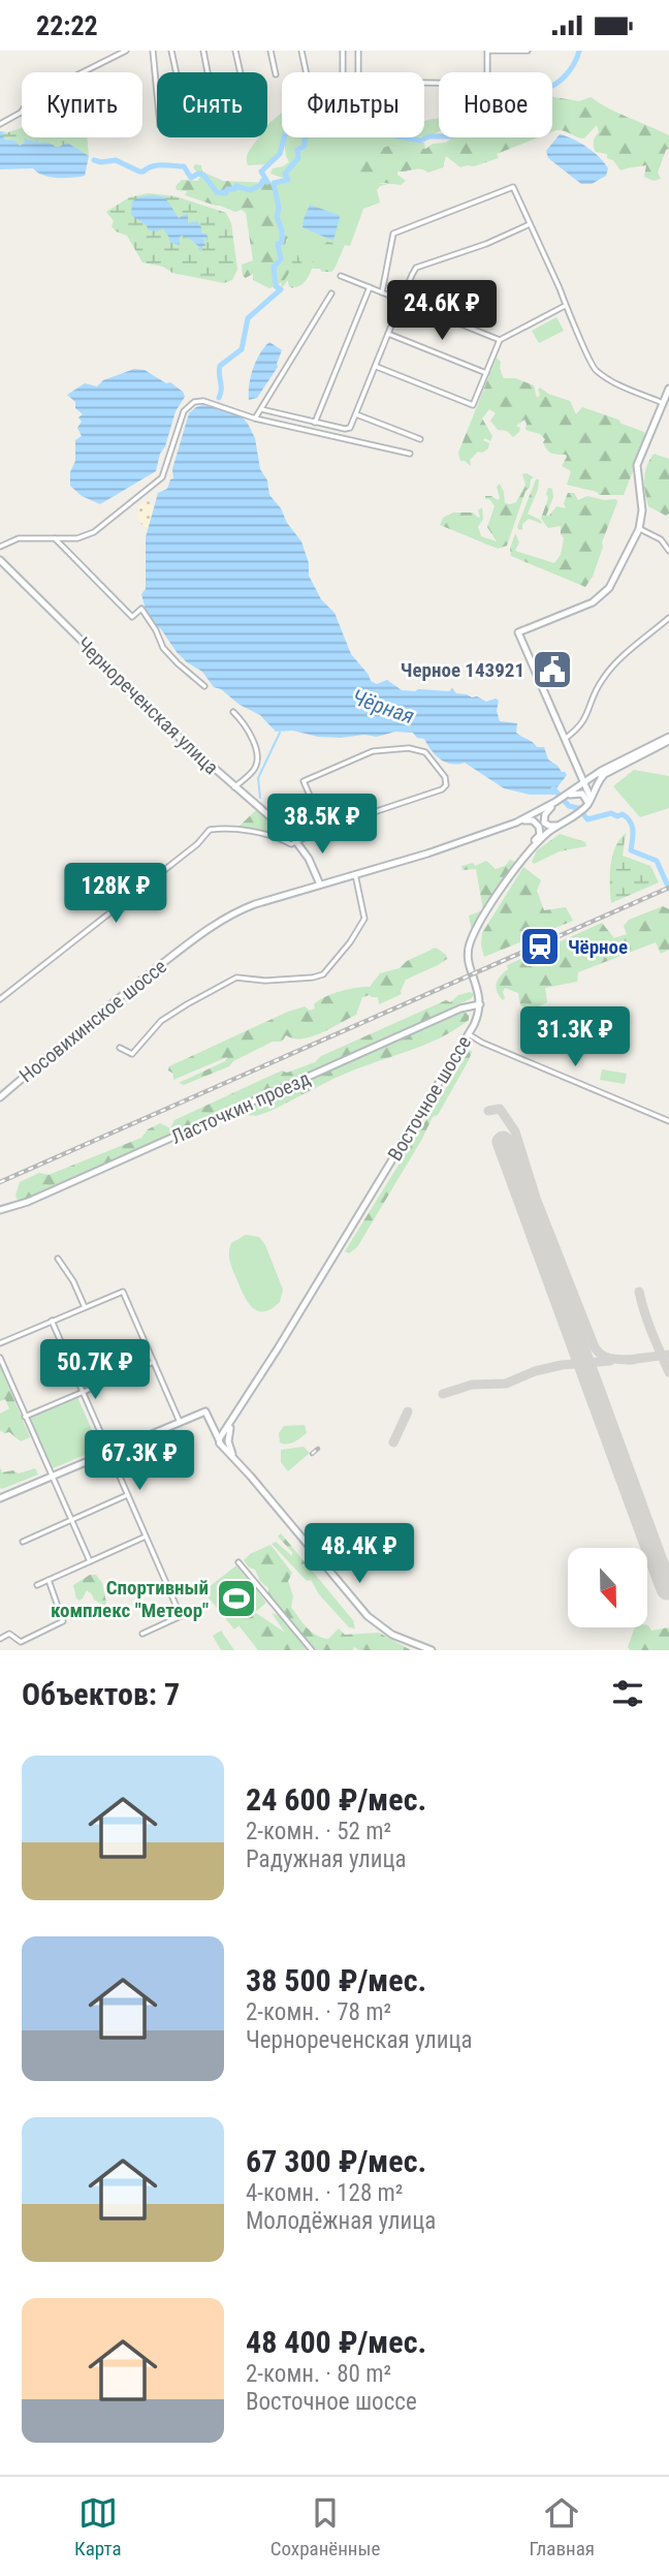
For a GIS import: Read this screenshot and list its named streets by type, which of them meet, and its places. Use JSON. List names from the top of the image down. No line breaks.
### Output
{"streets":{"main road":["Чернореченская улица","Носовихинское шоссе","Восточное шоссе","Ласточкин проезд"]},"crossings":[["Чернореченская улица","Носовихинское шоссе"],["Носовихинское шоссе","Восточное шоссе"],["Восточное шоссе","Ласточкин проезд"]],"water":["Чёрная"],"places":{"public building":["Черное 143921"],"station":["Чёрное"],"sports":["Спортивный комплекс \"Метеор\""]},"north":"bottom","page":{"status":"22:22","chip":["Купить","Снять","Фильтры","Новое"],"price":["24.6K ₽","38.5K ₽","128K ₽","31.3K ₽","50.7K ₽","67.3K ₽","48.4K ₽"],"heading":"Объектов: 7","list":[{"name":"24 600 ₽/мес.","note":"2-комн. · 52 m² · Радужная улица"},{"name":"38 500 ₽/мес.","note":"2-комн. · 78 m² · Чернореченская улица"},{"name":"67 300 ₽/мес.","note":"4-комн. · 128 m² · Молодёжная улица"},{"name":"48 400 ₽/мес.","note":"2-комн. · 80 m² · Восточное шоссе"}],"tabs":["Карта","Сохранённые","Главная"]}}
